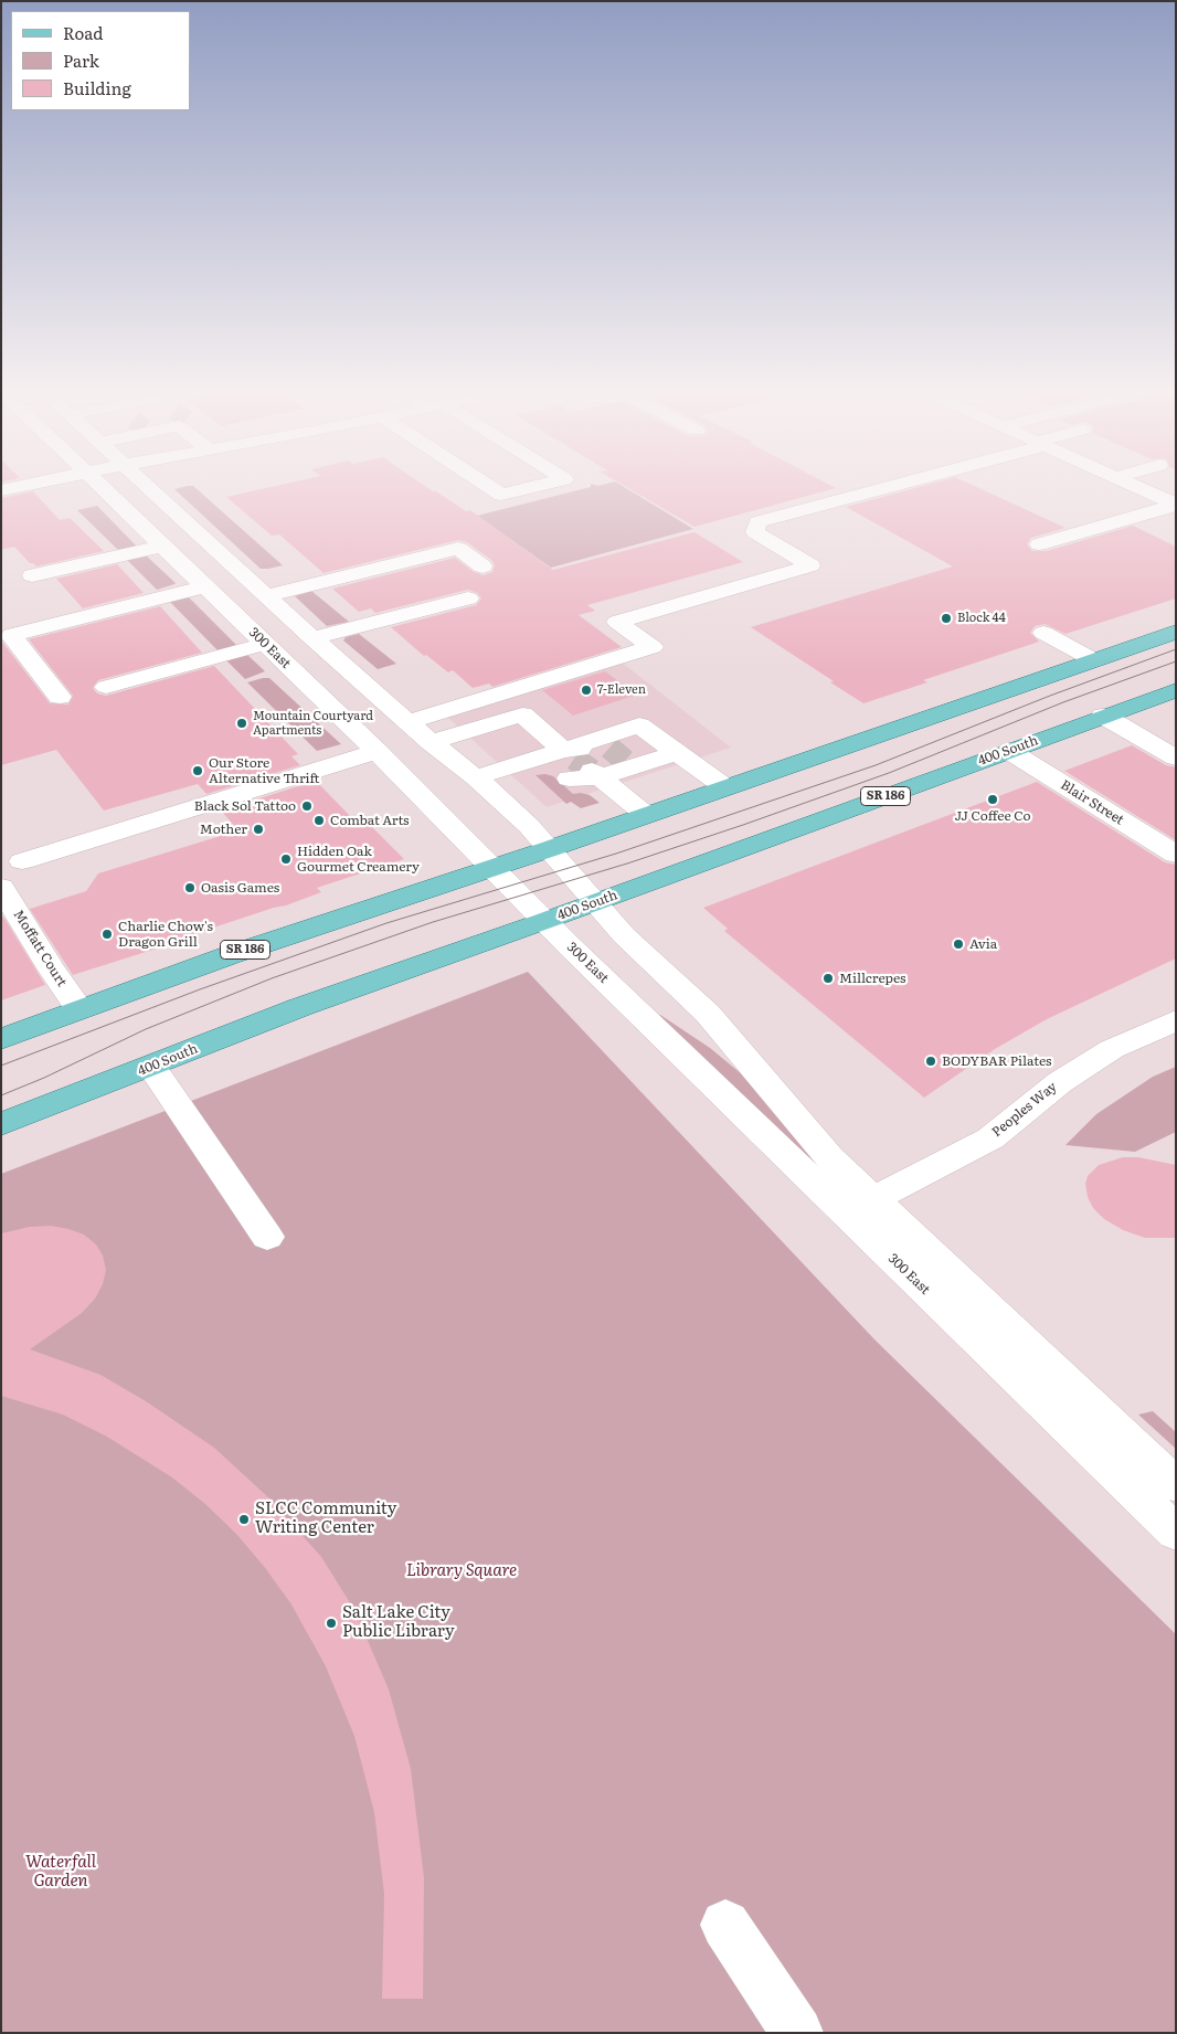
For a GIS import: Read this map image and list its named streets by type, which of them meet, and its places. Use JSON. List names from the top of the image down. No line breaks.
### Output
{"streets":{"main road":["400 South","SR 186"],"street":["300 East","Blair Street","Moffatt Court","Peoples Way"]},"crossings":[["300 East","400 South"],["300 East","SR 186"],["400 South","Blair Street"],["SR 186","Moffatt Court"]],"parks":["Library Square","Waterfall Garden"],"places":["Block 44","7-Eleven","Mountain Courtyard Apartments","Our Store Alternative Thrift","JJ Coffee Co","Black Sol Tattoo","Combat Arts","Mother","Hidden Oak Gourmet Creamery","Oasis Games","Charlie Chow's Dragon Grill","Avia","Millcrepes","BODYBAR Pilates","SLCC Community Writing Center","Salt Lake City Public Library"],"legend":["Road","Park","Building"]}
